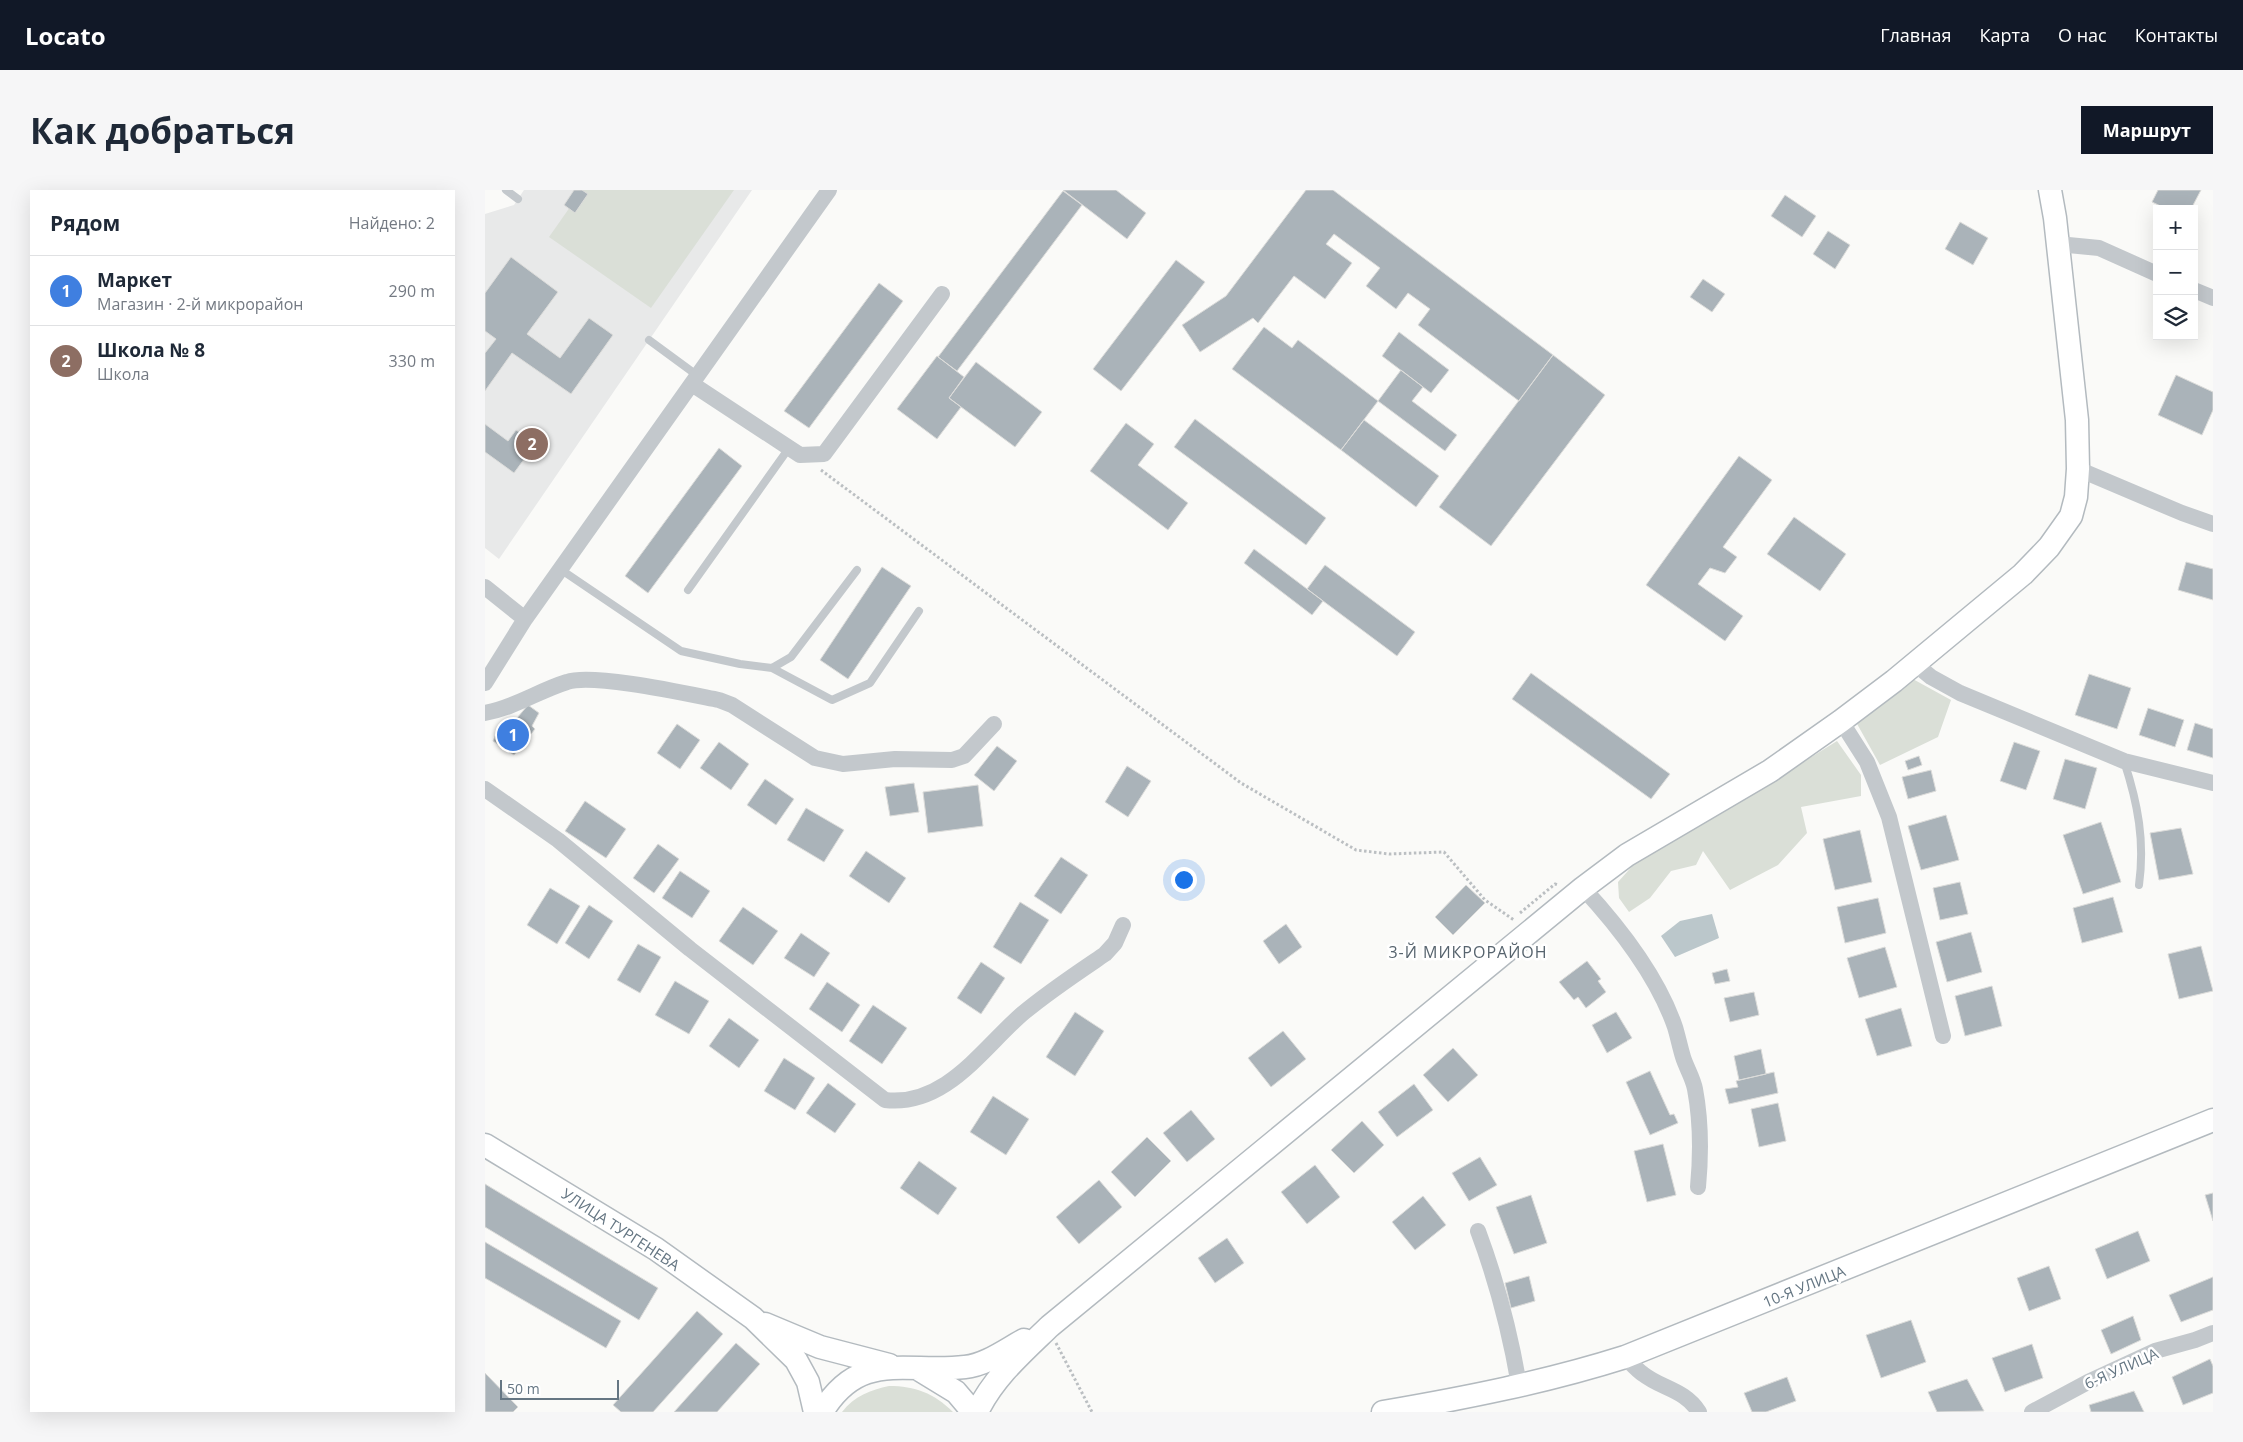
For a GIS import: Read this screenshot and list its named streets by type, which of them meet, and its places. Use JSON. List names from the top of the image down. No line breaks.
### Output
{"streets":{"street":["УЛИЦА ТУРГЕНЕВА","10-Я УЛИЦА","6-Я УЛИЦА"]},"districts":["3-Й МИКРОРАЙОН"],"scale_bar":"50 m","page":{"header":"Locato","nav":["Главная","Карта","О нас","Контакты"],"buttons":"Маршрут","title":"Как добраться","heading":["Рядом","Найдено: 2"],"map_buttons":["+","−"],"list":[{"mark":"1","name":"Маркет","note":"Магазин · 2-й микрорайон","value":"290 m"},{"mark":"2","name":"Школа № 8","note":"Школа","value":"330 m"}],"pins":["2","1"],"scale":"50 m"}}
